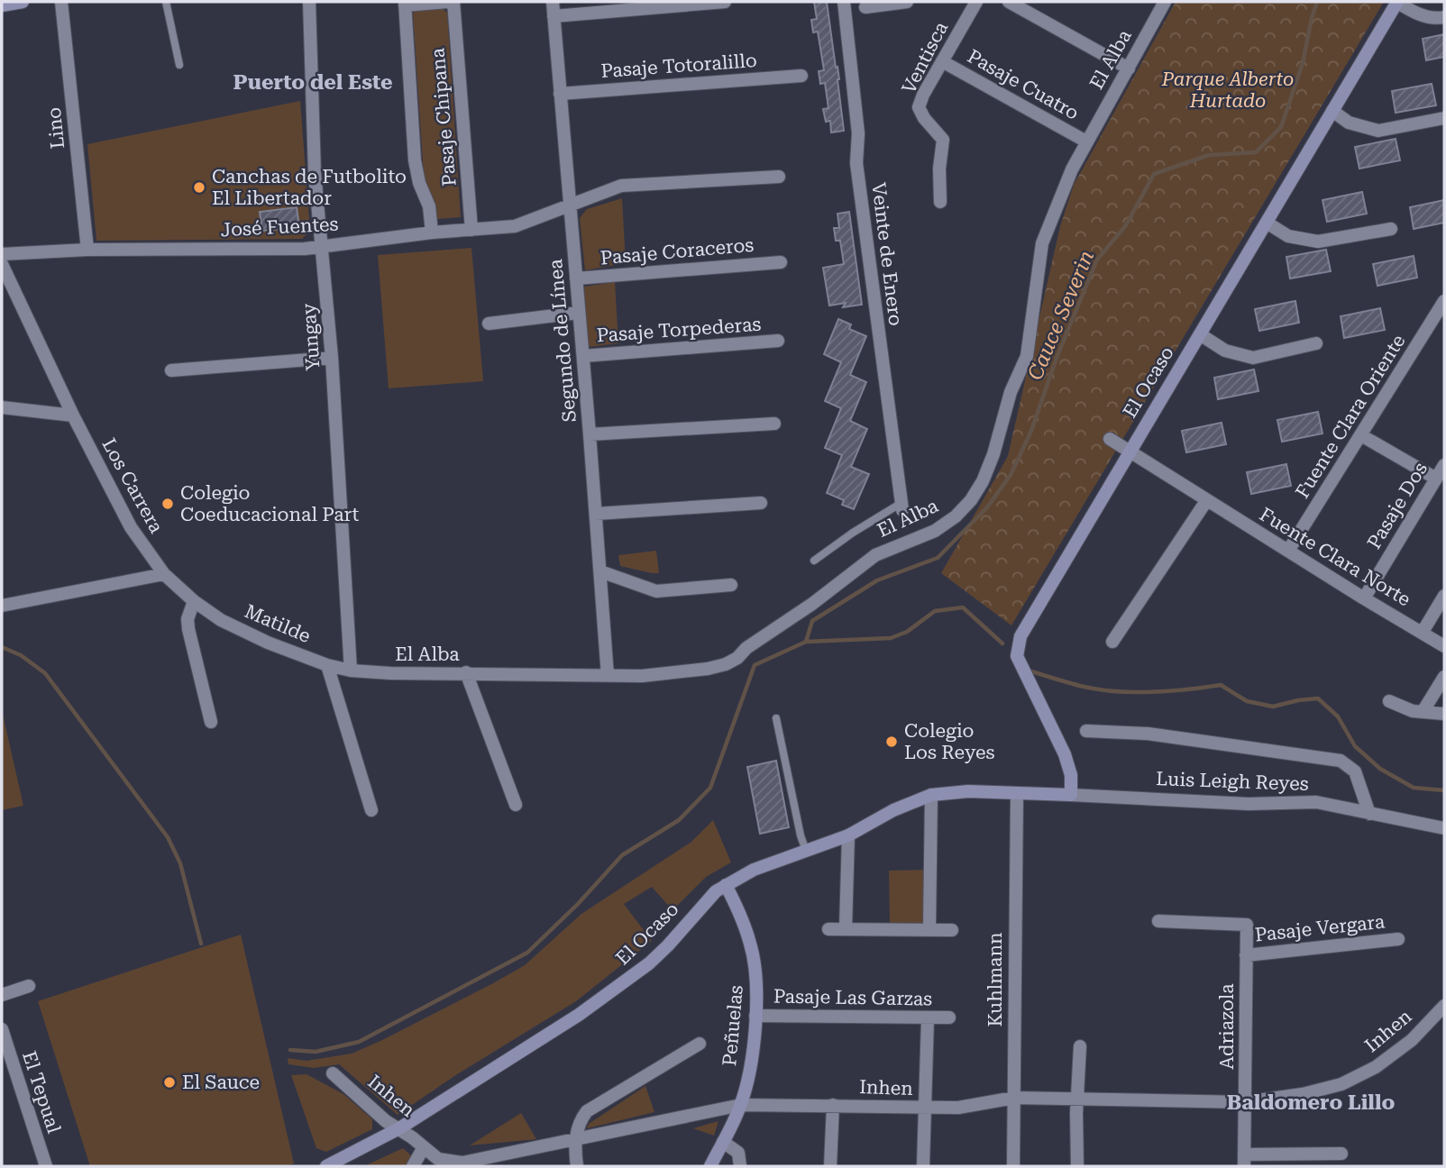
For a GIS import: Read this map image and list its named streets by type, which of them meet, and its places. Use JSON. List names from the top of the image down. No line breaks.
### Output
{"streets":{"street":["Ventisca","El Alba","Pasaje Totoralillo","Pasaje Cuatro","Pasaje Chipana","Lino","José Fuentes","Pasaje Coraceros","Veinte de Enero","Pasaje Torpederas","Yungay","Segundo de Línea","El Ocaso","Fuente Clara Oriente","Los Carrera","Pasaje Dos","Fuente Clara Norte","Matilde","Luis Leigh Reyes","Pasaje Vergara","Kuhlmann","Pasaje Las Garzas","Peñuelas","Adriazola","Inhen","El Tepual"]},"crossings":[["Ventisca","Pasaje Cuatro"],["El Alba","Pasaje Cuatro"],["El Alba","Yungay"],["El Alba","Segundo de Línea"],["El Alba","Matilde"],["Pasaje Totoralillo","Segundo de Línea"],["Pasaje Chipana","José Fuentes"],["Lino","José Fuentes"],["José Fuentes","Yungay"],["José Fuentes","Segundo de Línea"],["Pasaje Coraceros","Segundo de Línea"],["Pasaje Torpederas","Segundo de Línea"],["Yungay","Matilde"],["El Ocaso","Fuente Clara Norte"],["El Ocaso","Luis Leigh Reyes"],["El Ocaso","Kuhlmann"],["El Ocaso","Peñuelas"],["El Ocaso","Inhen"],["Fuente Clara Oriente","Fuente Clara Norte"],["Los Carrera","Matilde"],["Pasaje Dos","Fuente Clara Norte"],["Luis Leigh Reyes","Kuhlmann"],["Pasaje Vergara","Adriazola"],["Kuhlmann","Inhen"],["Pasaje Las Garzas","Peñuelas"],["Peñuelas","Inhen"],["Adriazola","Inhen"]],"districts":["Puerto del Este","Baldomero Lillo"],"water":["Cauce Severin"],"parks":["Parque Alberto Hurtado"],"places":["Canchas de Futbolito El Libertador","Colegio Coeducacional Part","Colegio Los Reyes","El Sauce"]}
